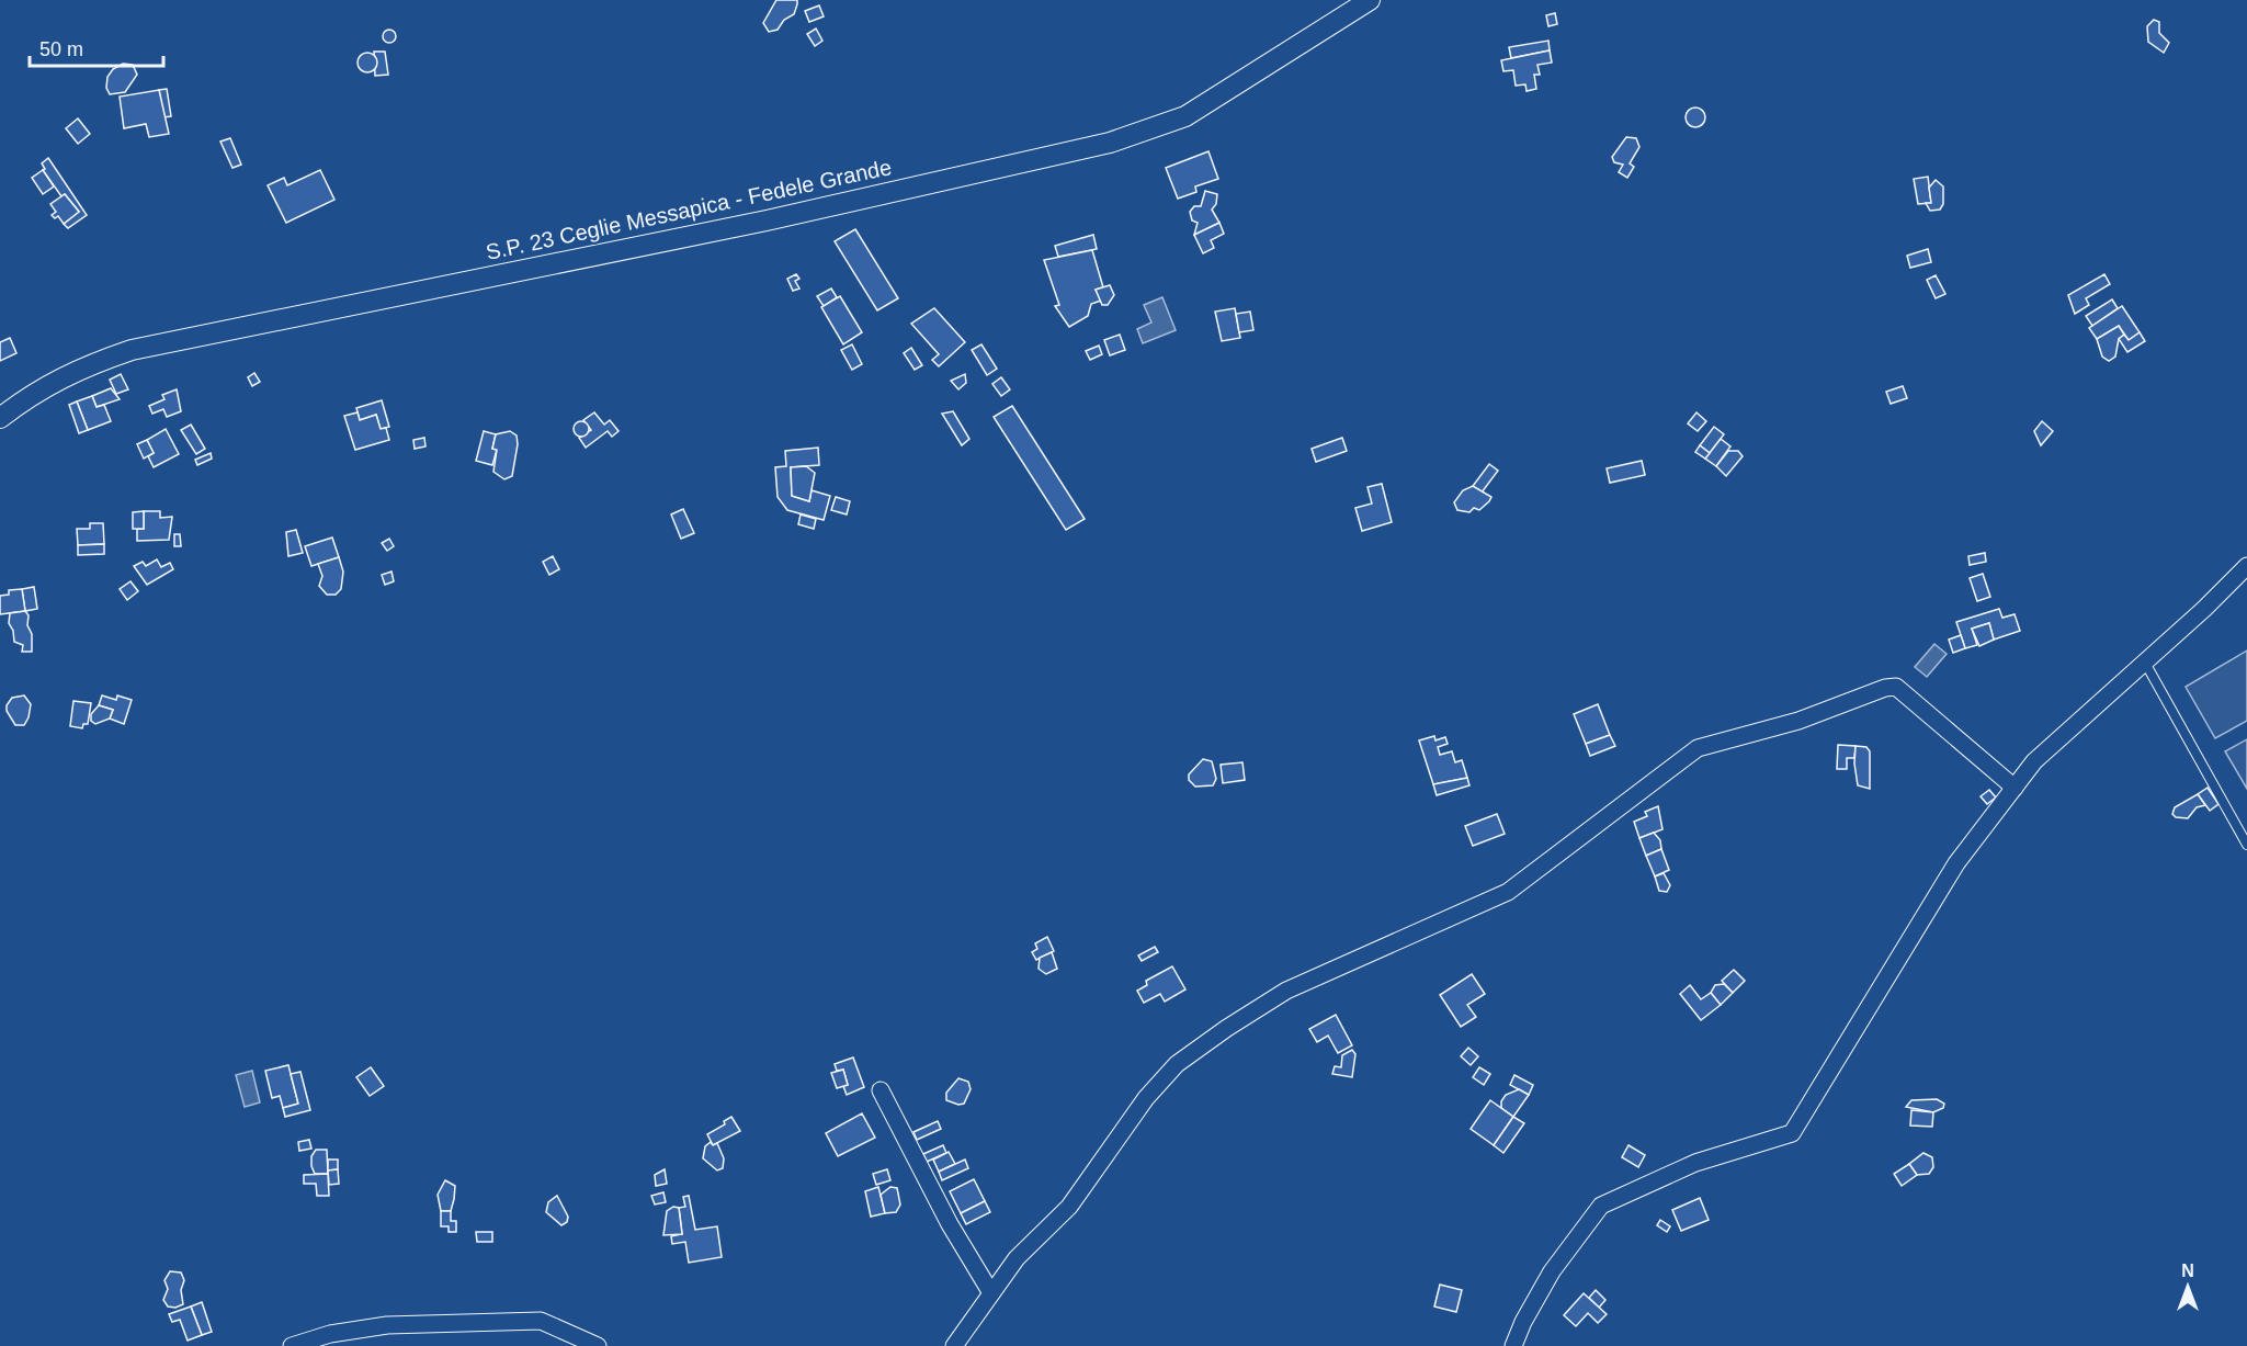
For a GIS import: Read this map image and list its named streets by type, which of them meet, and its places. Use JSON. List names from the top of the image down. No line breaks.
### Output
{"streets":{"street":["S.P. 23 Ceglie Messapica - Fedele Grande"]},"scale_bar":"50 m","north":"top"}
